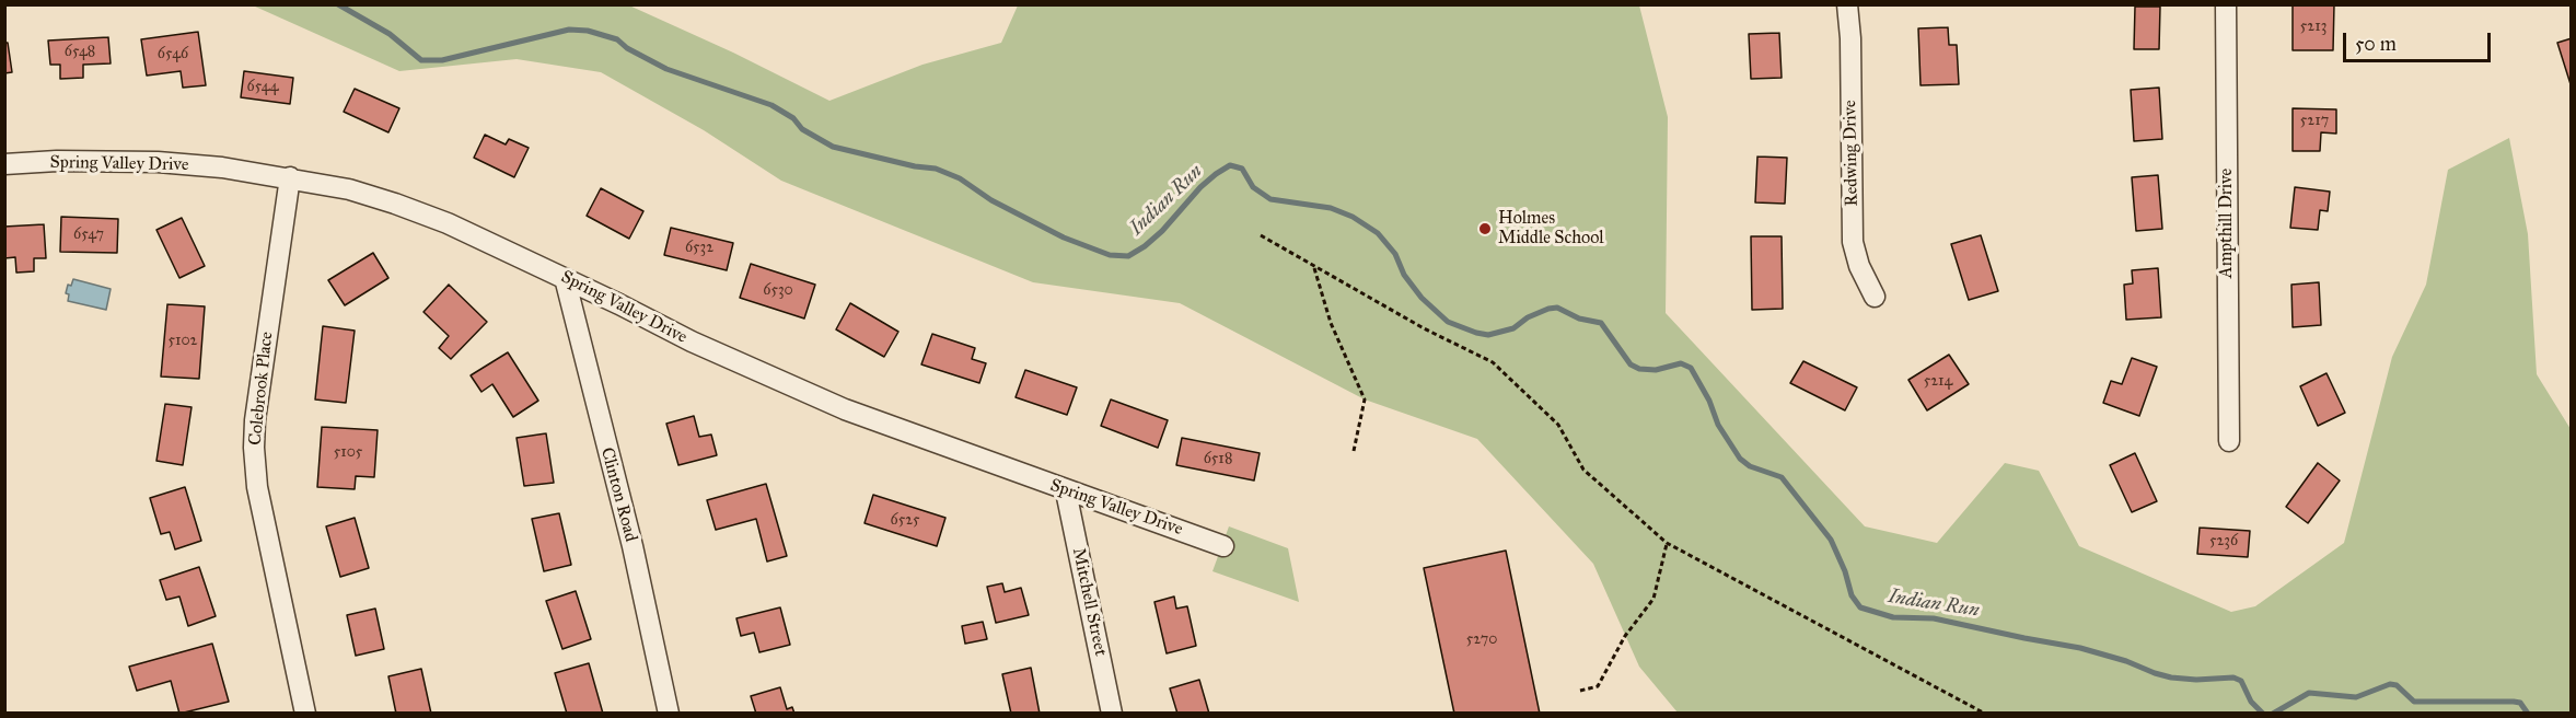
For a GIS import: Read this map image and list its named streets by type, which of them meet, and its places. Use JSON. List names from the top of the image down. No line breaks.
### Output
{"streets":{"street":["Redwing Drive","Spring Valley Drive","Ampthill Drive","Colebrook Place","Clinton Road","Mitchell Street"]},"crossings":[["Spring Valley Drive","Colebrook Place"],["Spring Valley Drive","Clinton Road"],["Spring Valley Drive","Mitchell Street"]],"water":["Indian Run"],"places":["Holmes Middle School"],"house_numbers":["5213","6548","6546","6544","5217","6547","6532","6530","5102","5214","5105","6518","6525","5236","5270"],"scale_bar":"50 m"}
